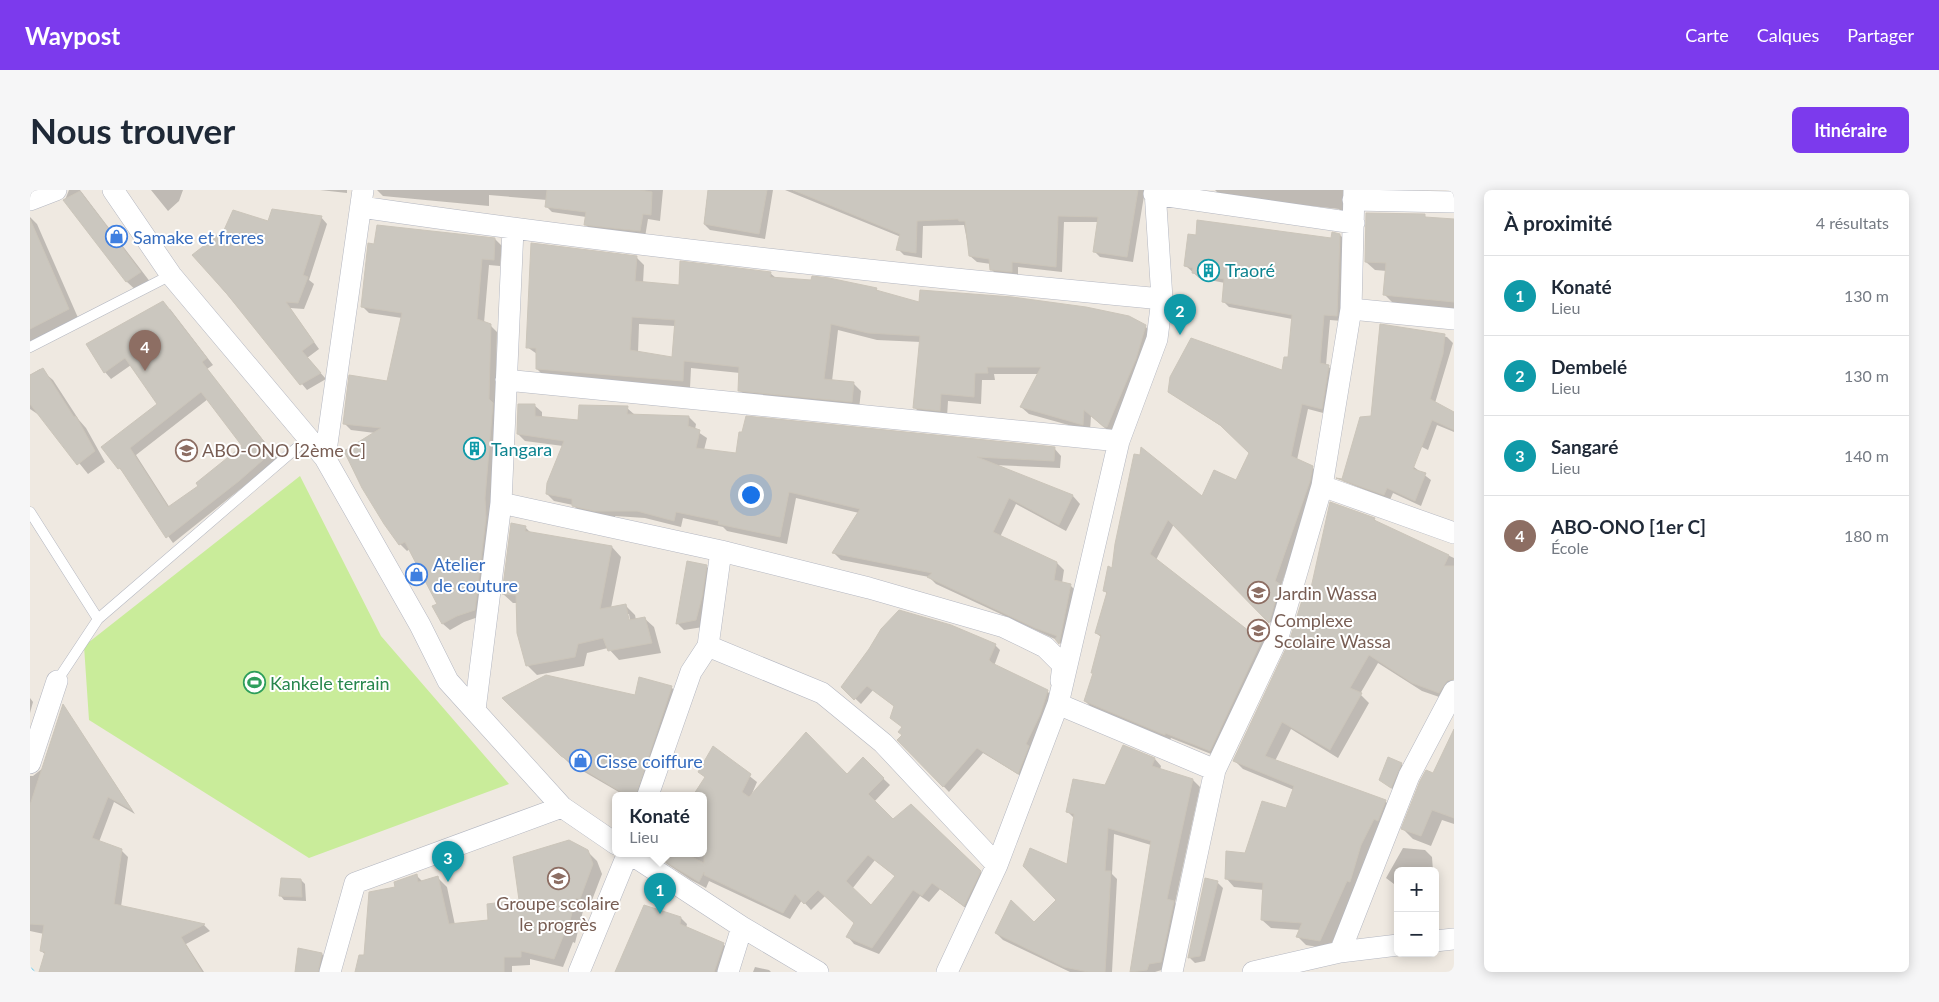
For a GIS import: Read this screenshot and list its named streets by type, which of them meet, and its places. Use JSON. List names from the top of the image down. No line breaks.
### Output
{"places":{"shop":["Samake et freres","Atelier de couture","Cisse coiffure"],"building":["Traoré","Tangara"],"school or university":["ABO-ONO [2ème C]","Jardin Wassa","Complexe Scolaire Wassa","Groupe scolaire le progrès"],"sports":["Kankele terrain"]},"page":{"header":"Waypost","nav":["Carte","Calques","Partager"],"buttons":"Itinéraire","title":"Nous trouver","heading":["À proximité","4 résultats"],"list":[{"mark":"1","name":"Konaté","note":"Lieu","value":"130 m"},{"mark":"2","name":"Dembelé","note":"Lieu","value":"130 m"},{"mark":"3","name":"Sangaré","note":"Lieu","value":"140 m"},{"mark":"4","name":"ABO-ONO [1er C]","note":"École","value":"180 m"}],"pins":["2","4","3","1"],"popup":["Konaté","Lieu"],"map_buttons":["+","−"]}}
